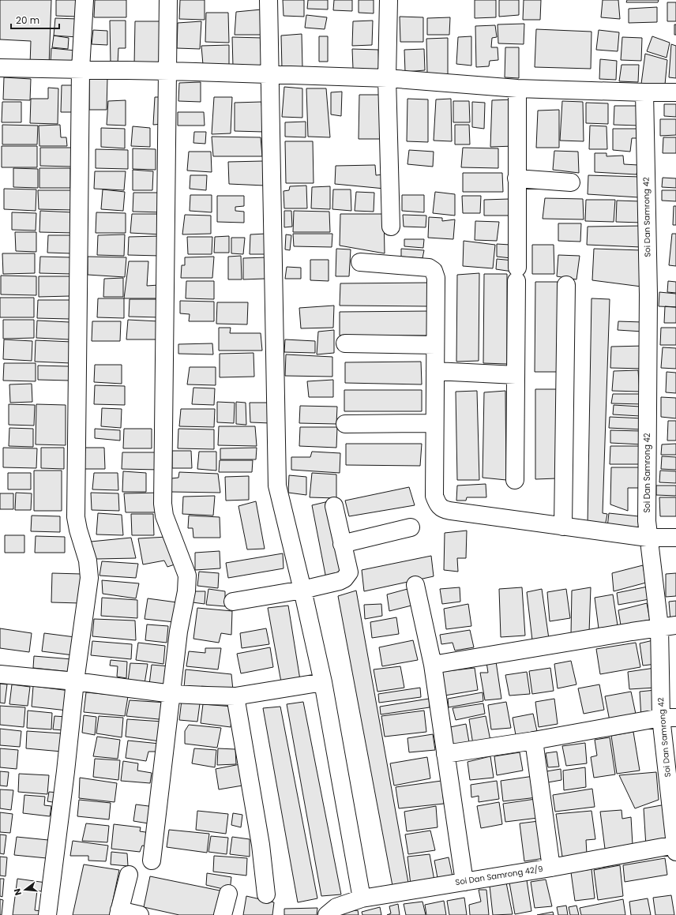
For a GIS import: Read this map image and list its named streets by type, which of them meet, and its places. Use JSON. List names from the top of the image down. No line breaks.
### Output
{"streets":{"street":["Soi Dan Samrong 42","Soi Dan Samrong 42/9"]},"crossings":[["Soi Dan Samrong 42","Soi Dan Samrong 42/9"]],"scale_bar":"20 m","north":"left"}
